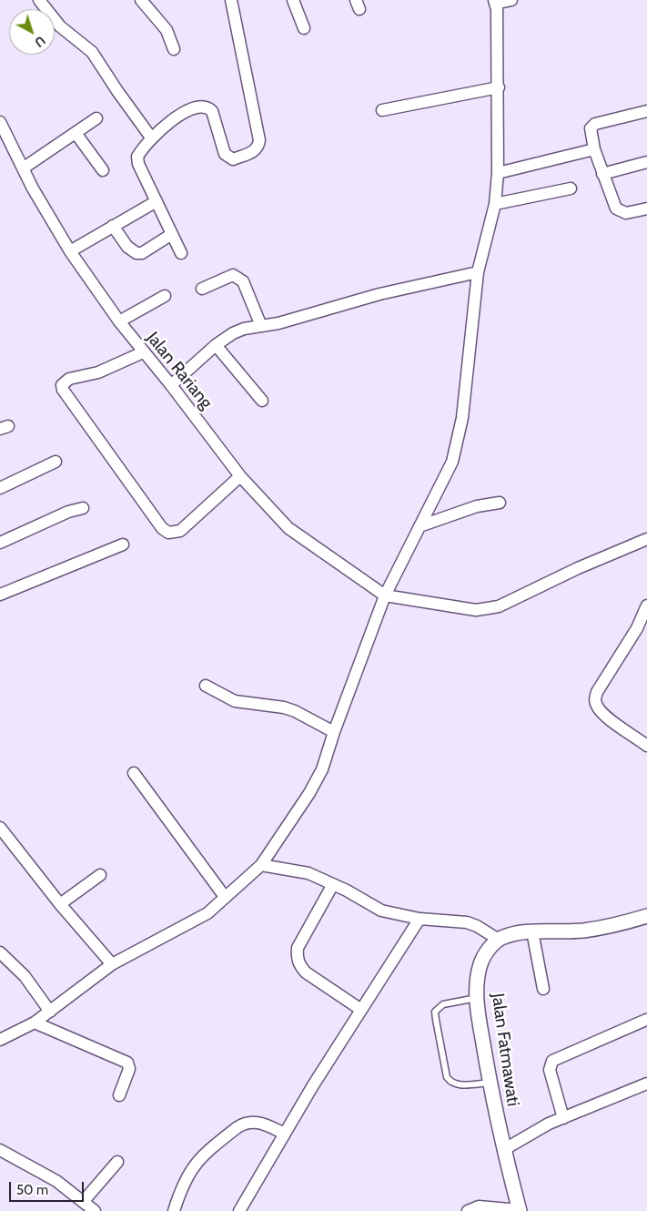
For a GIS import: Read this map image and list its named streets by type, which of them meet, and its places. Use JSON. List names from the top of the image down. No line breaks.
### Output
{"streets":{"street":["Jalan Rariang","Jalan Fatmawati"]},"scale_bar":"50 m","north":"bottom right"}
